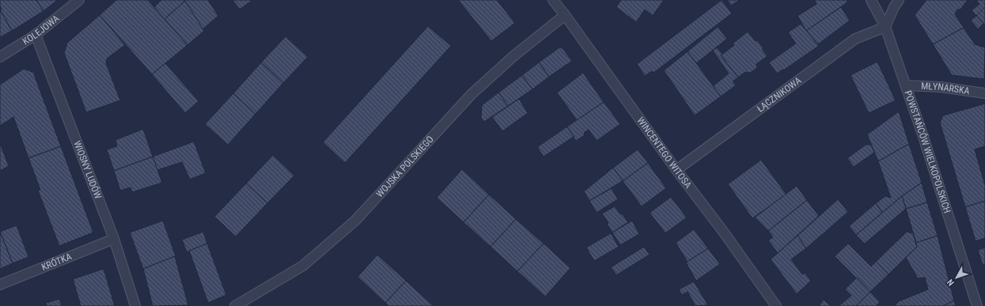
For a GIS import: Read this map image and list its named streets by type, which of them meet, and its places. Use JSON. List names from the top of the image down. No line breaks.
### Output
{"streets":{"street":["KOLEJOWA","MŁYNARSKA","ŁĄCZNIKOWA","POWSTAŃCÓW WIELKOPOLSKICH","WINCENTEGO WITOSA","WOJSKA POLSKIEGO","WIOSNY LUDÓW","KRÓTKA"]},"crossings":[["KOLEJOWA","WIOSNY LUDÓW"],["MŁYNARSKA","POWSTAŃCÓW WIELKOPOLSKICH"],["ŁĄCZNIKOWA","POWSTAŃCÓW WIELKOPOLSKICH"],["ŁĄCZNIKOWA","WINCENTEGO WITOSA"],["WINCENTEGO WITOSA","WOJSKA POLSKIEGO"],["WIOSNY LUDÓW","KRÓTKA"]],"north":"bottom left"}
